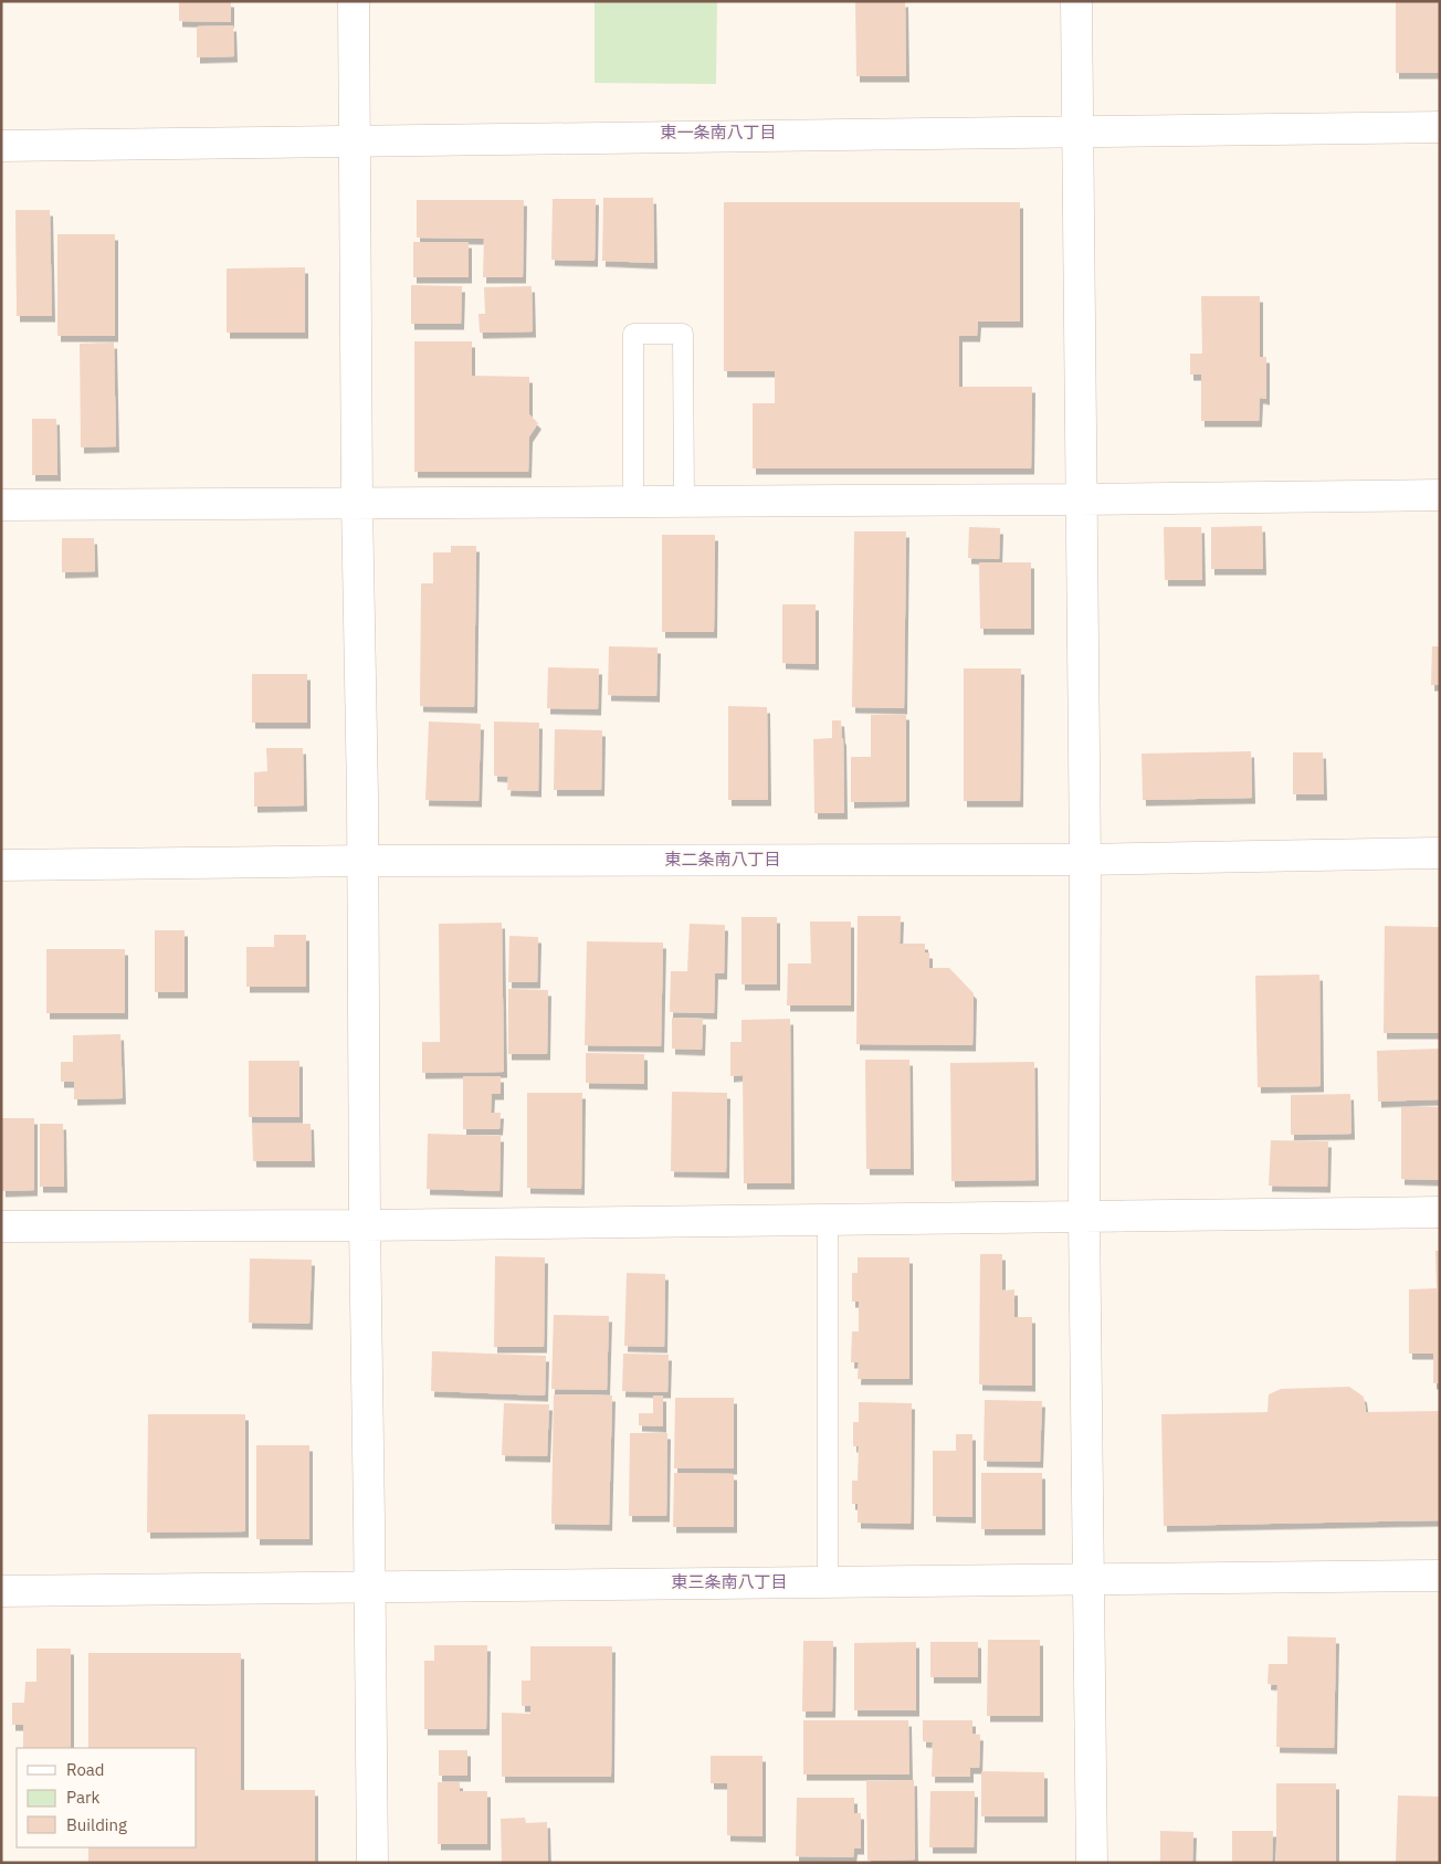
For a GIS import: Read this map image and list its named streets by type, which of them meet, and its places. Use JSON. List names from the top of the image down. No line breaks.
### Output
{"districts":["東一条南八丁目","東二条南八丁目","東三条南八丁目"],"legend":["Road","Park","Building"]}
